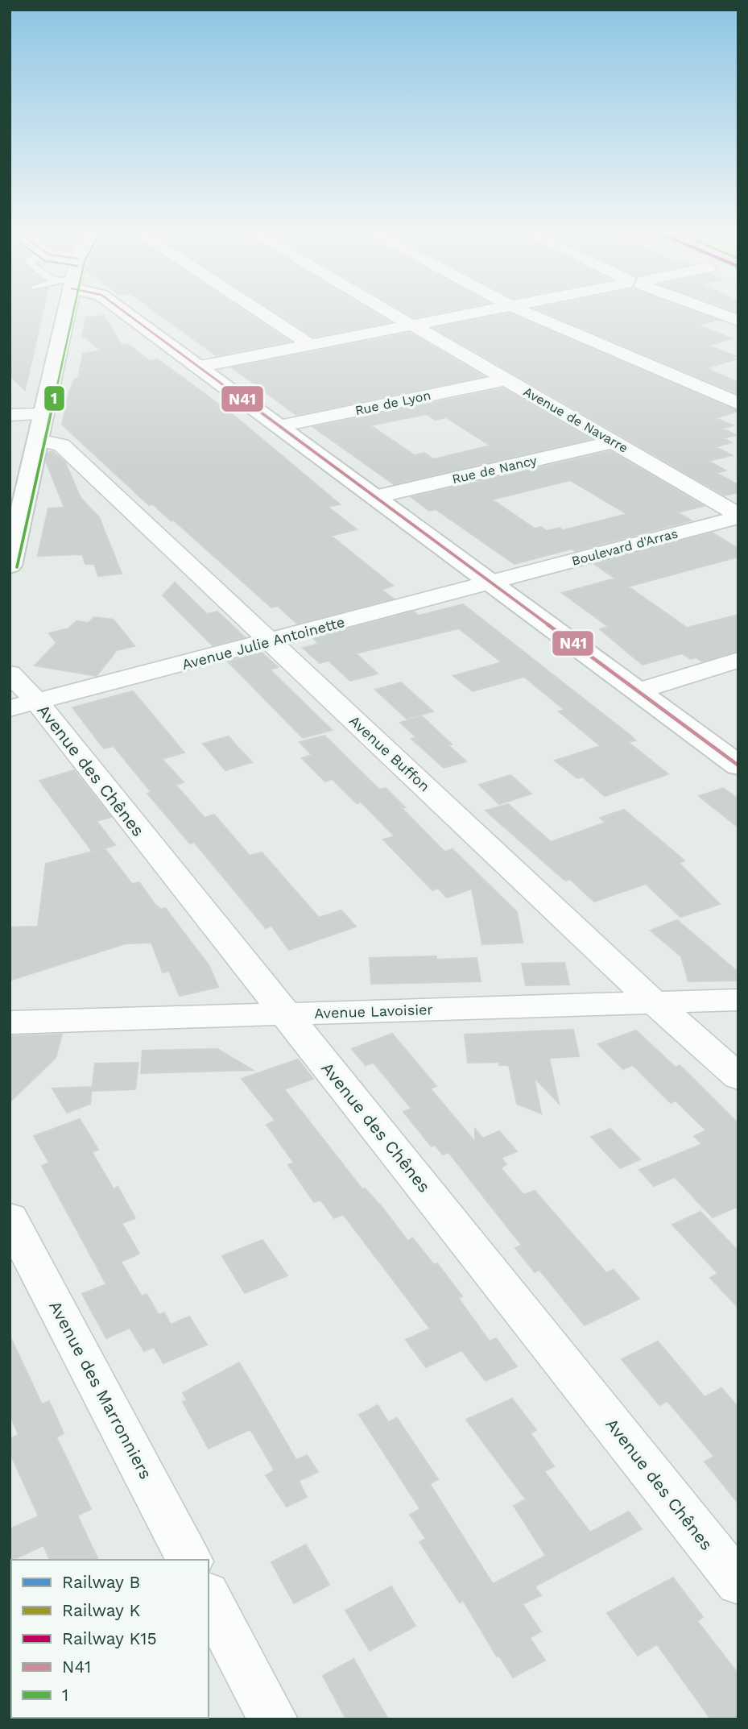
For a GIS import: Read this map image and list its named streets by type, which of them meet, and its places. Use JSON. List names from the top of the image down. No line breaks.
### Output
{"streets":{"street":["Rue de Lyon","Avenue de Navarre","Rue de Nancy","Boulevard d'Arras","Avenue Julie Antoinette","Avenue Buffon","Avenue des Chênes","Avenue Lavoisier","Avenue des Marronniers"]},"crossings":[["Rue de Lyon","Avenue de Navarre"],["Avenue de Navarre","Rue de Nancy"],["Avenue de Navarre","Boulevard d'Arras"],["Boulevard d'Arras","Avenue Julie Antoinette"],["Avenue Julie Antoinette","Avenue Buffon"],["Avenue Julie Antoinette","Avenue des Chênes"],["Avenue Buffon","Avenue Lavoisier"],["Avenue des Chênes","Avenue Lavoisier"]],"lines":["transit line N41","transit line 1"],"legend":["Railway B","Railway K","Railway K15","N41","1"]}
